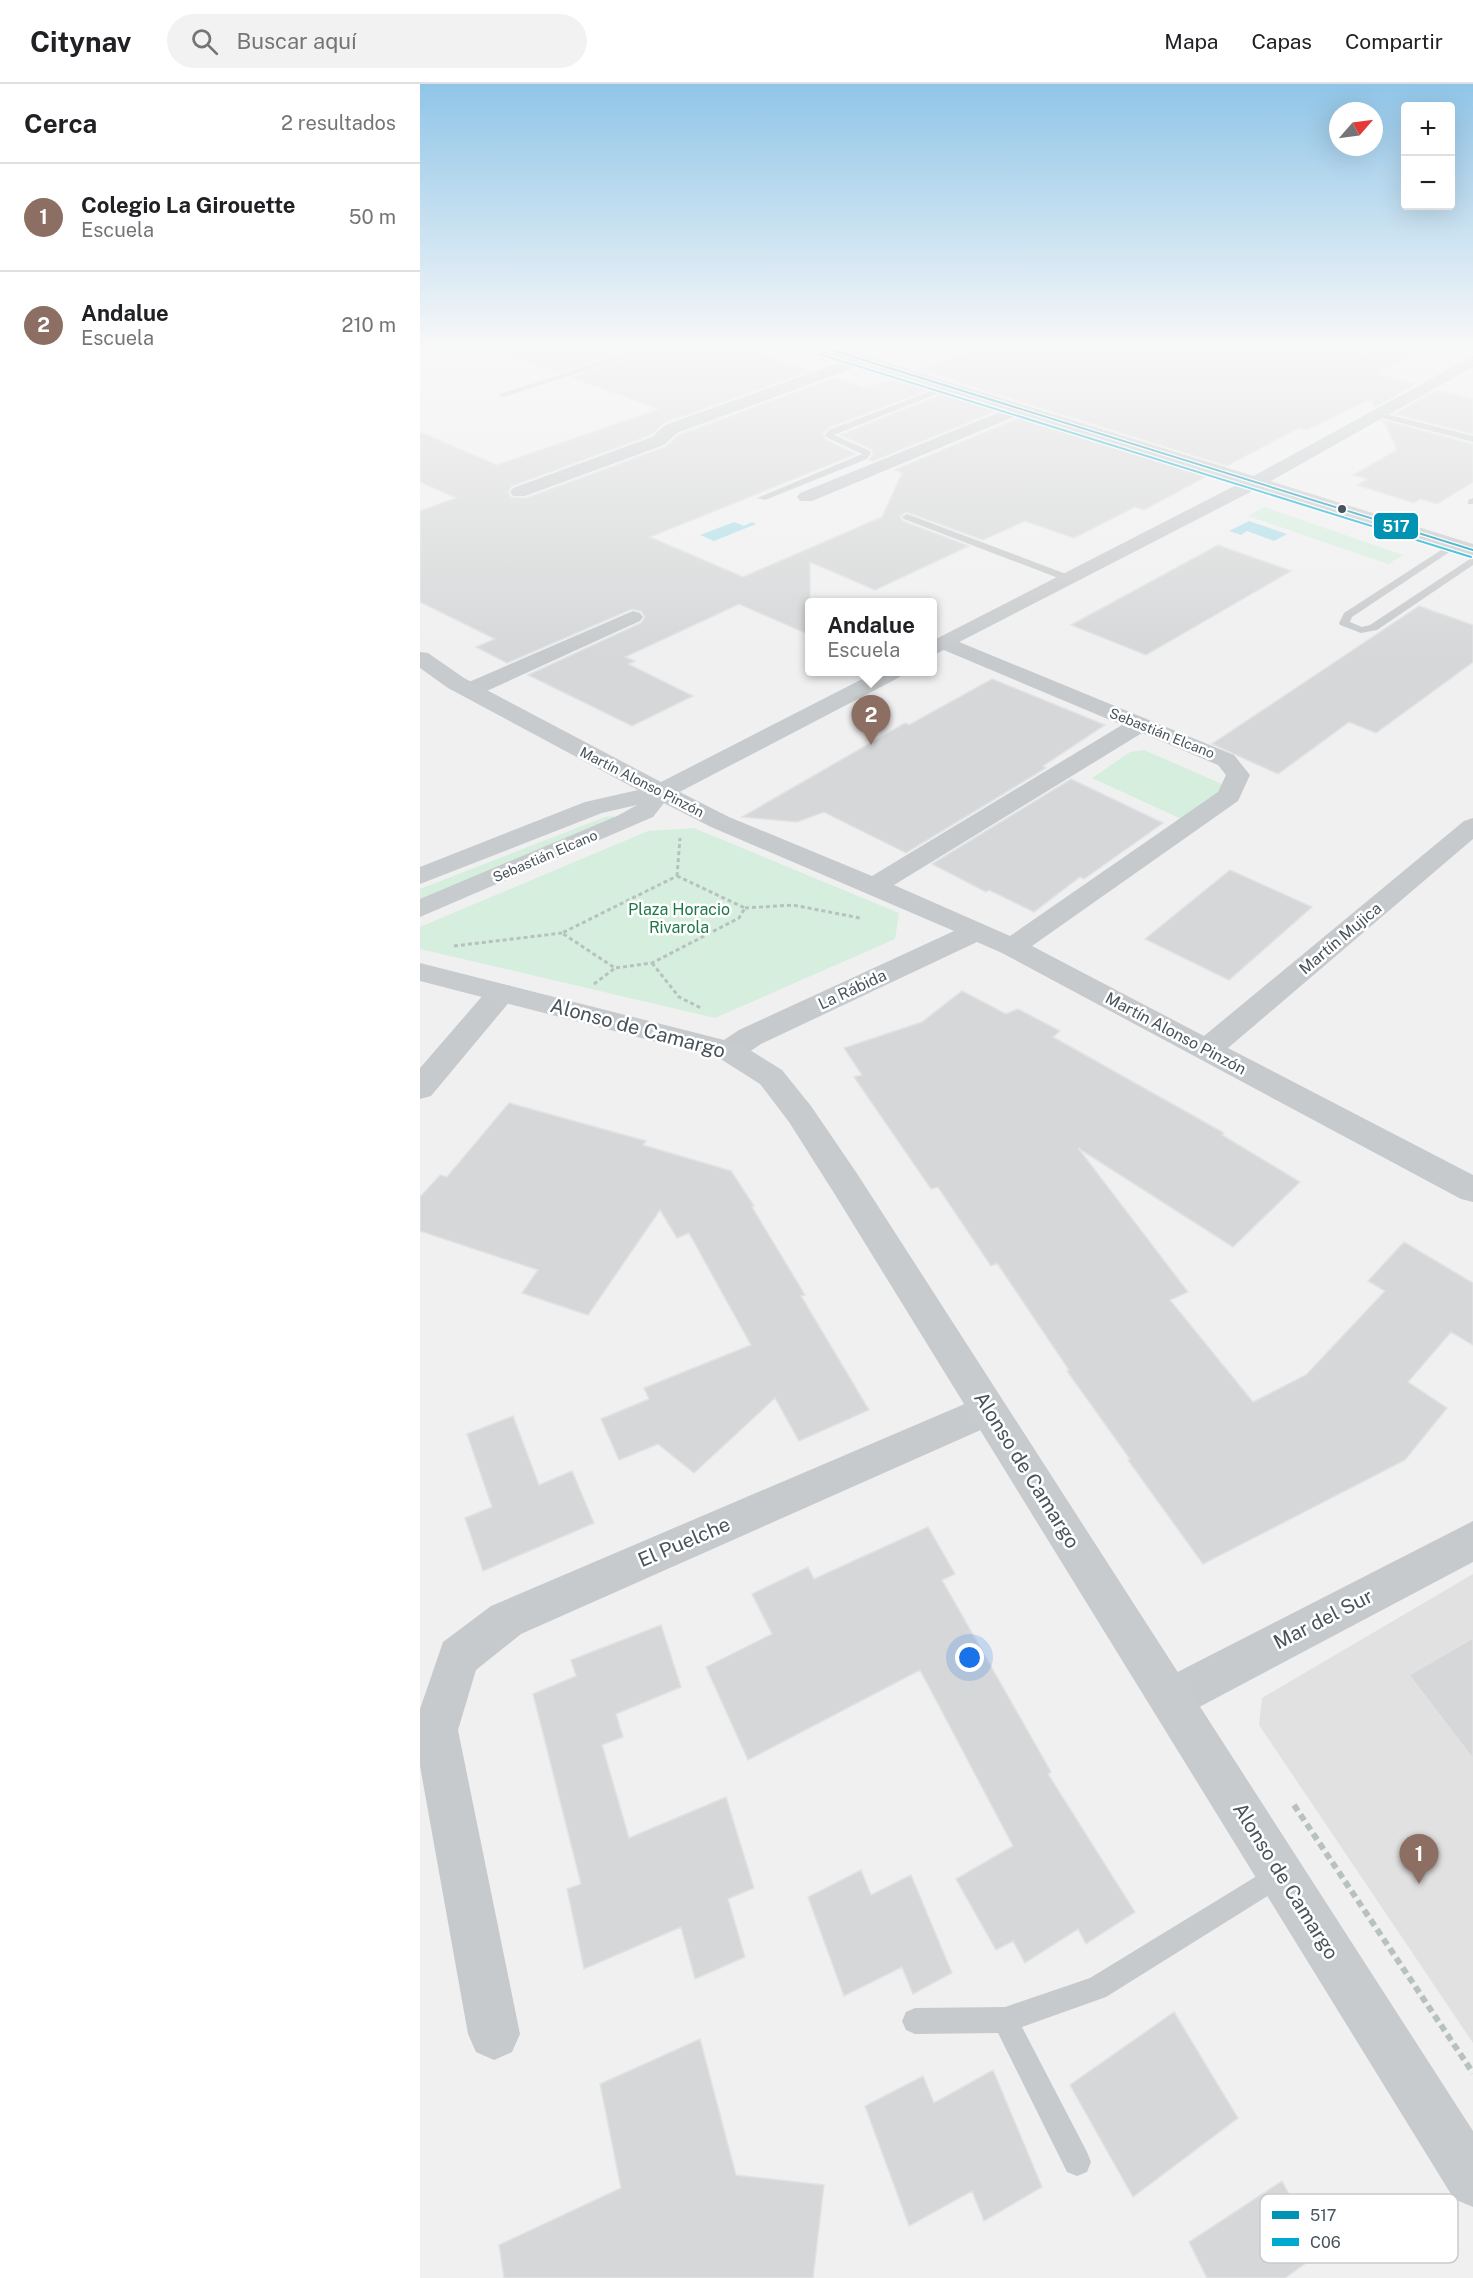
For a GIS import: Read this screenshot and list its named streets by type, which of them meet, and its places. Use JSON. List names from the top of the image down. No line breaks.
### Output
{"streets":{"street":["Sebastián Elcano","Martín Alonso Pinzón","Martín Mujica","La Rábida","Alonso de Camargo","El Puelche","Mar del Sur"]},"crossings":[["Sebastián Elcano","Martín Alonso Pinzón"],["Martín Alonso Pinzón","Martín Mujica"],["Martín Alonso Pinzón","La Rábida"],["La Rábida","Alonso de Camargo"],["Alonso de Camargo","El Puelche"],["Alonso de Camargo","Mar del Sur"]],"parks":["Plaza Horacio Rivarola"],"lines":["transit line 517","transit line C06"],"legend":["517","C06"],"north":"top right","page":{"header":"Citynav","search":"Buscar aquí","nav":["Mapa","Capas","Compartir"],"heading":["Cerca","2 resultados"],"map_buttons":["+","−"],"list":[{"mark":"1","name":"Colegio La Girouette","note":"Escuela","value":"50 m"},{"mark":"2","name":"Andalue","note":"Escuela","value":"210 m"}],"popup":["Andalue","Escuela"],"pins":["2","1"]}}
